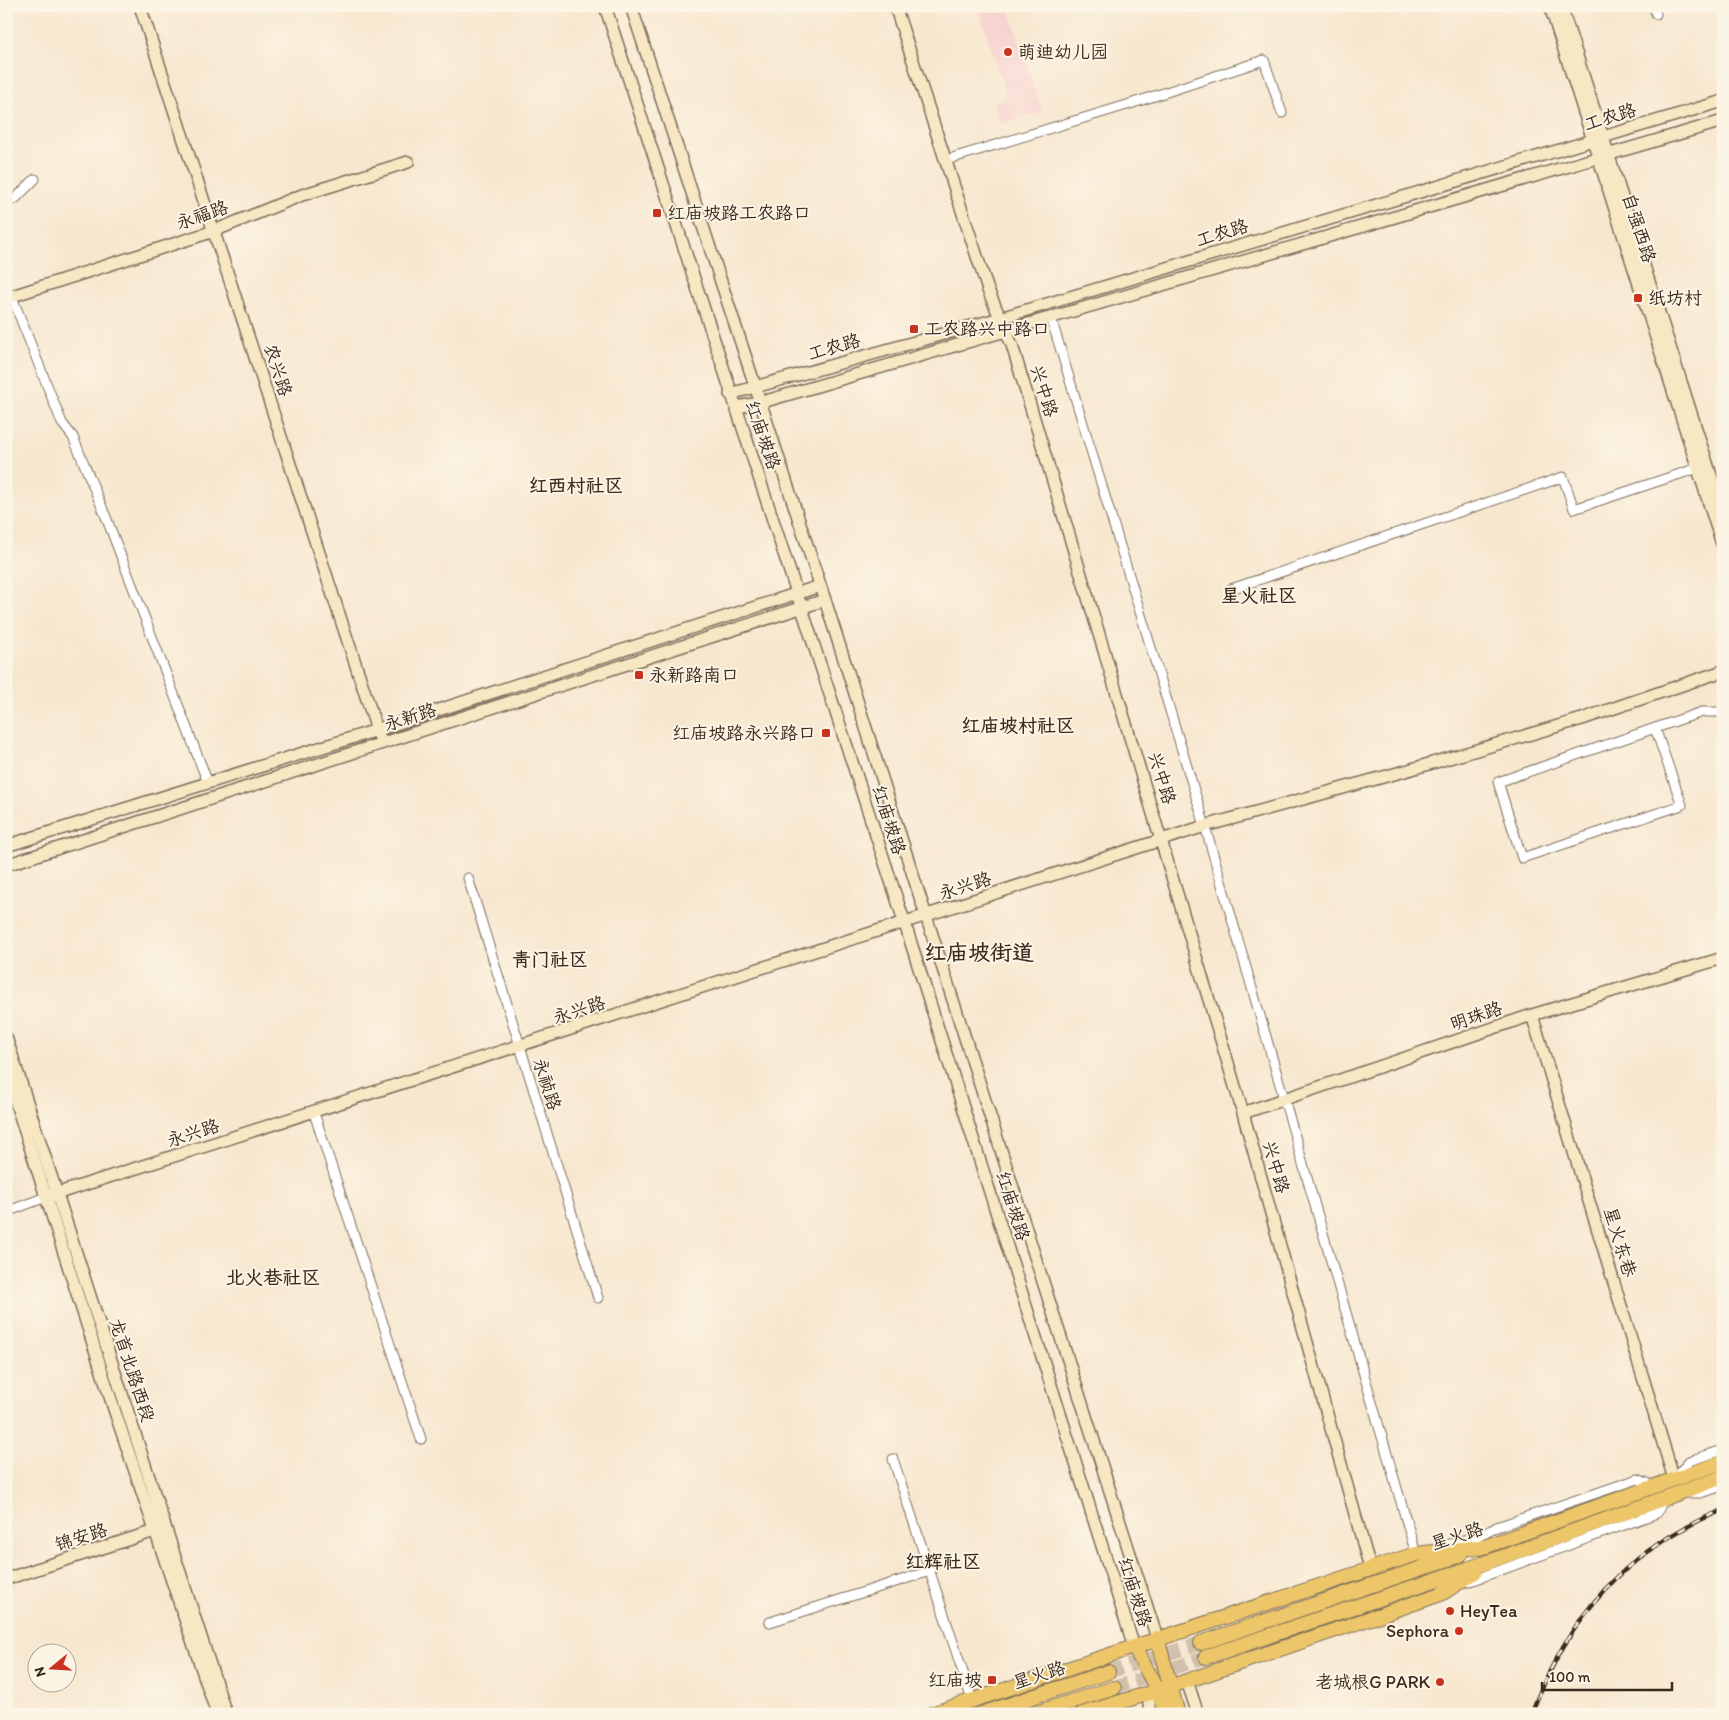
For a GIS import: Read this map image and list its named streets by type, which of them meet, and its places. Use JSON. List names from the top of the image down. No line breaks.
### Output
{"streets":{"main road":["工农路","永福路","自强西路","农兴路","兴中路","红庙坡路","永新路","永兴路","明珠路","星火东巷","龙首北路西段","星火路","锦安路"],"street":["永祯路"]},"crossings":[["工农路","自强西路"],["工农路","兴中路"],["工农路","红庙坡路"],["永福路","农兴路"],["农兴路","永新路"],["兴中路","永兴路"],["兴中路","明珠路"],["红庙坡路","永新路"],["红庙坡路","永兴路"],["永兴路","永祯路"],["永兴路","龙首北路西段"],["明珠路","星火东巷"],["星火东巷","星火路"],["龙首北路西段","锦安路"]],"districts":["红西村社区","星火社区","红庙坡村社区","红庙坡街道","青门社区","北火巷社区","红辉社区"],"places":{"other":["萌迪幼儿园","HeyTea","Sephora","老城根G PARK"],"transit":["红庙坡路工农路口","纸坊村","工农路兴中路口","永新路南口","红庙坡路永兴路口","红庙坡"]},"scale_bar":"100 m","north":"left"}
